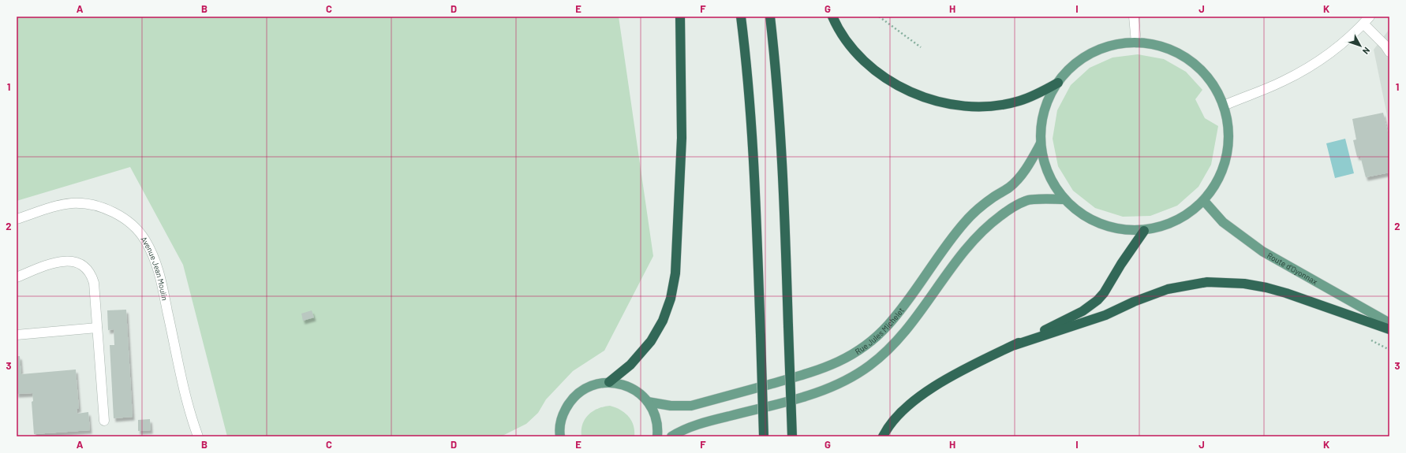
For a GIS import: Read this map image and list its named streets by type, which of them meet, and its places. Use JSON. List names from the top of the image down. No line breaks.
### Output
{"streets":{"main road":["Route d'Oyonnax","Rue Jules Michelet"],"street":["Avenue Jean Moulin"]},"north":"bottom right","grid":{"columns":["A","B","C","D","E","F","G","H","I","J","K"],"rows":["1","2","3"]}}
